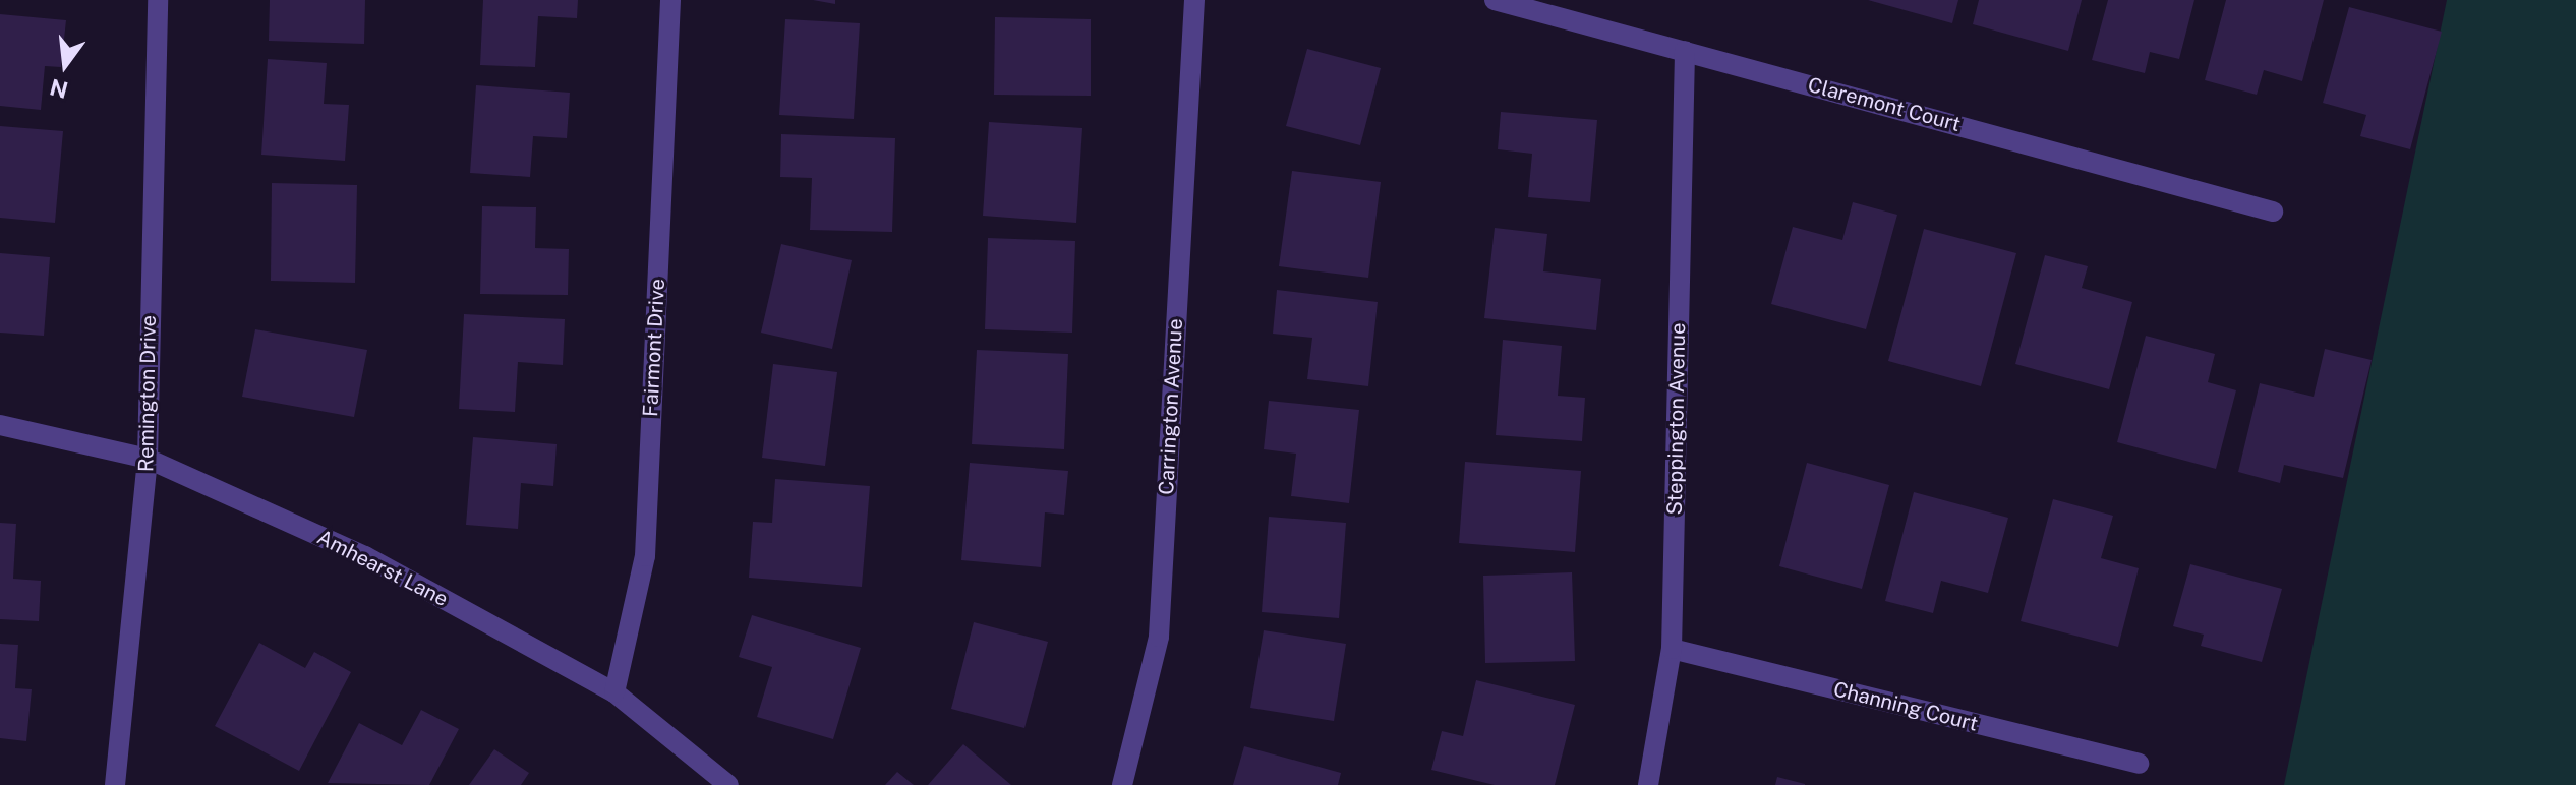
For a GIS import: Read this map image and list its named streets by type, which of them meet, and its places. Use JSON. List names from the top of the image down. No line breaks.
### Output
{"streets":{"street":["Claremont Court","Fairmont Drive","Remington Drive","Carrington Avenue","Steppington Avenue","Amhearst Lane","Channing Court"]},"crossings":[["Claremont Court","Steppington Avenue"],["Fairmont Drive","Amhearst Lane"],["Remington Drive","Amhearst Lane"],["Steppington Avenue","Channing Court"]],"north":"bottom"}
